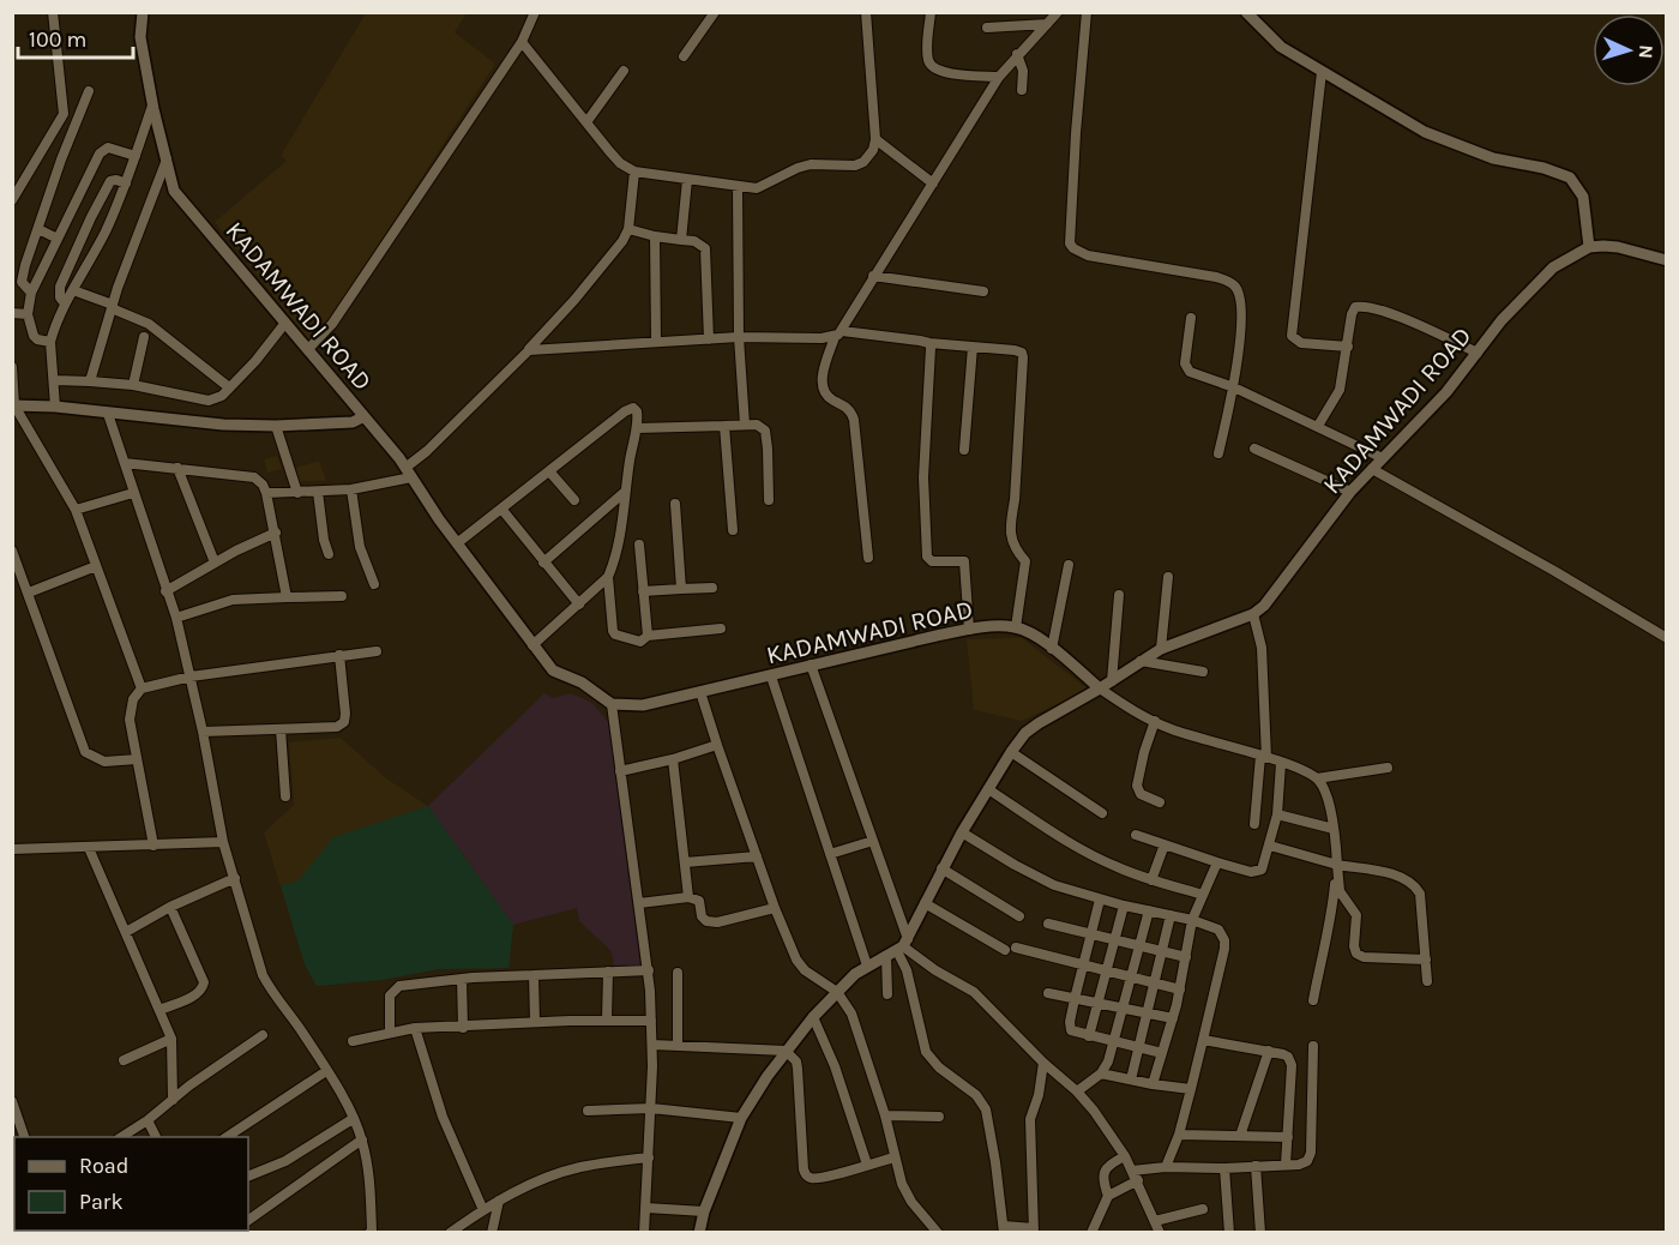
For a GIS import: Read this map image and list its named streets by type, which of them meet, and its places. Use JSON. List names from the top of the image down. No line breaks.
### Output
{"streets":{"street":["KADAMWADI ROAD"]},"legend":["Road","Park"],"scale_bar":"100 m","north":"right"}
